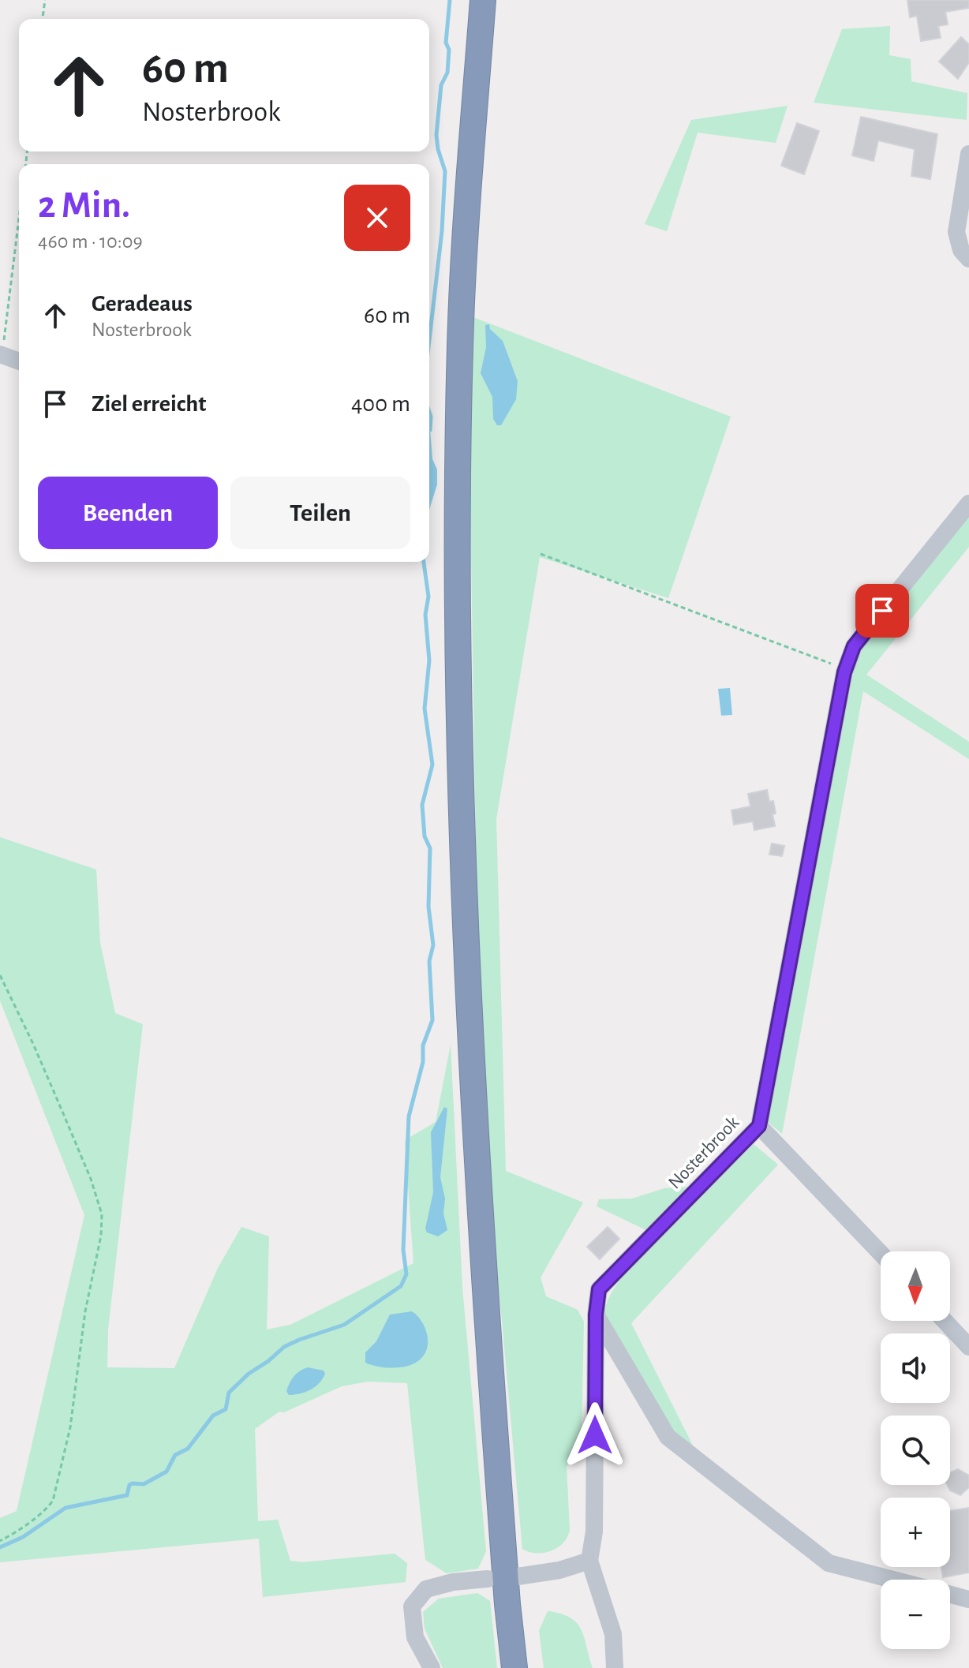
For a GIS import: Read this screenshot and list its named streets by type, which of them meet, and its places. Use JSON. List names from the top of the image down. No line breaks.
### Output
{"streets":{"street":["Nosterbrook"]},"north":"bottom","page":{"turn":["60 m","Nosterbrook"],"heading":["2 Min.","460 m · 10:09"],"list":[{"name":"Geradeaus","note":"Nosterbrook","value":"60 m"},{"name":"Ziel erreicht","value":"400 m"}],"buttons":["Beenden","Teilen"],"map_buttons":["+","−"]}}
